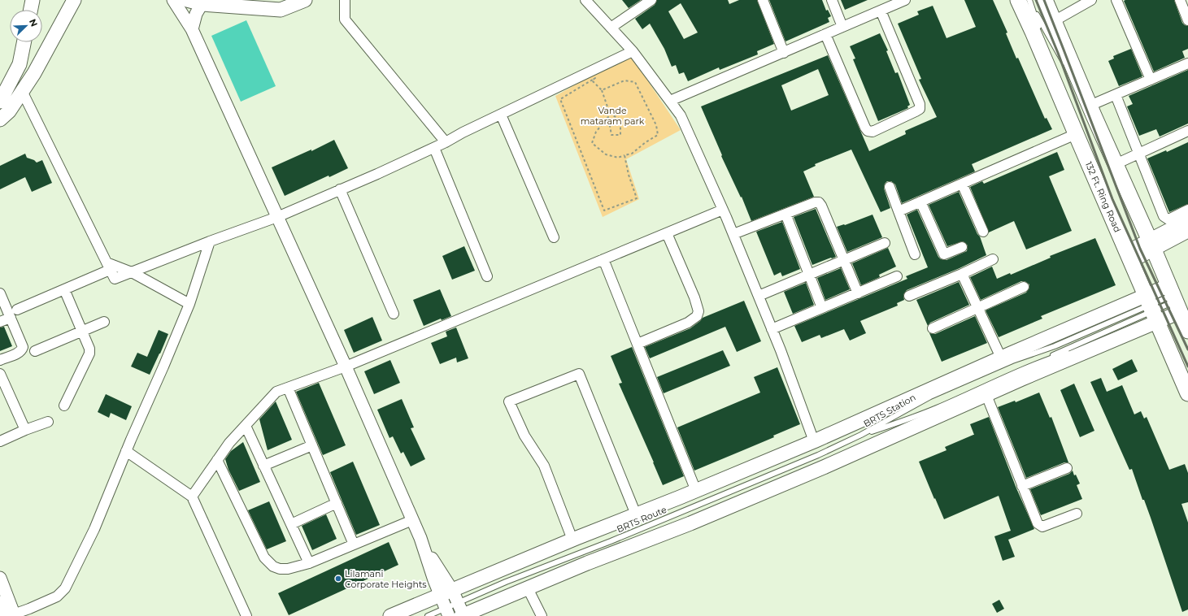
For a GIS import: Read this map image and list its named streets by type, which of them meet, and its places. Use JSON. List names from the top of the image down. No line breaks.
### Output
{"streets":{"main road":["132 Ft. Ring Road"],"lane":["BRTS Station","BRTS Route"]},"crossings":[["132 Ft. Ring Road","BRTS Station"],["BRTS Station","BRTS Route"]],"parks":["Vande mataram park"],"places":["Lilamani Corporate Heights"],"north":"top right"}
